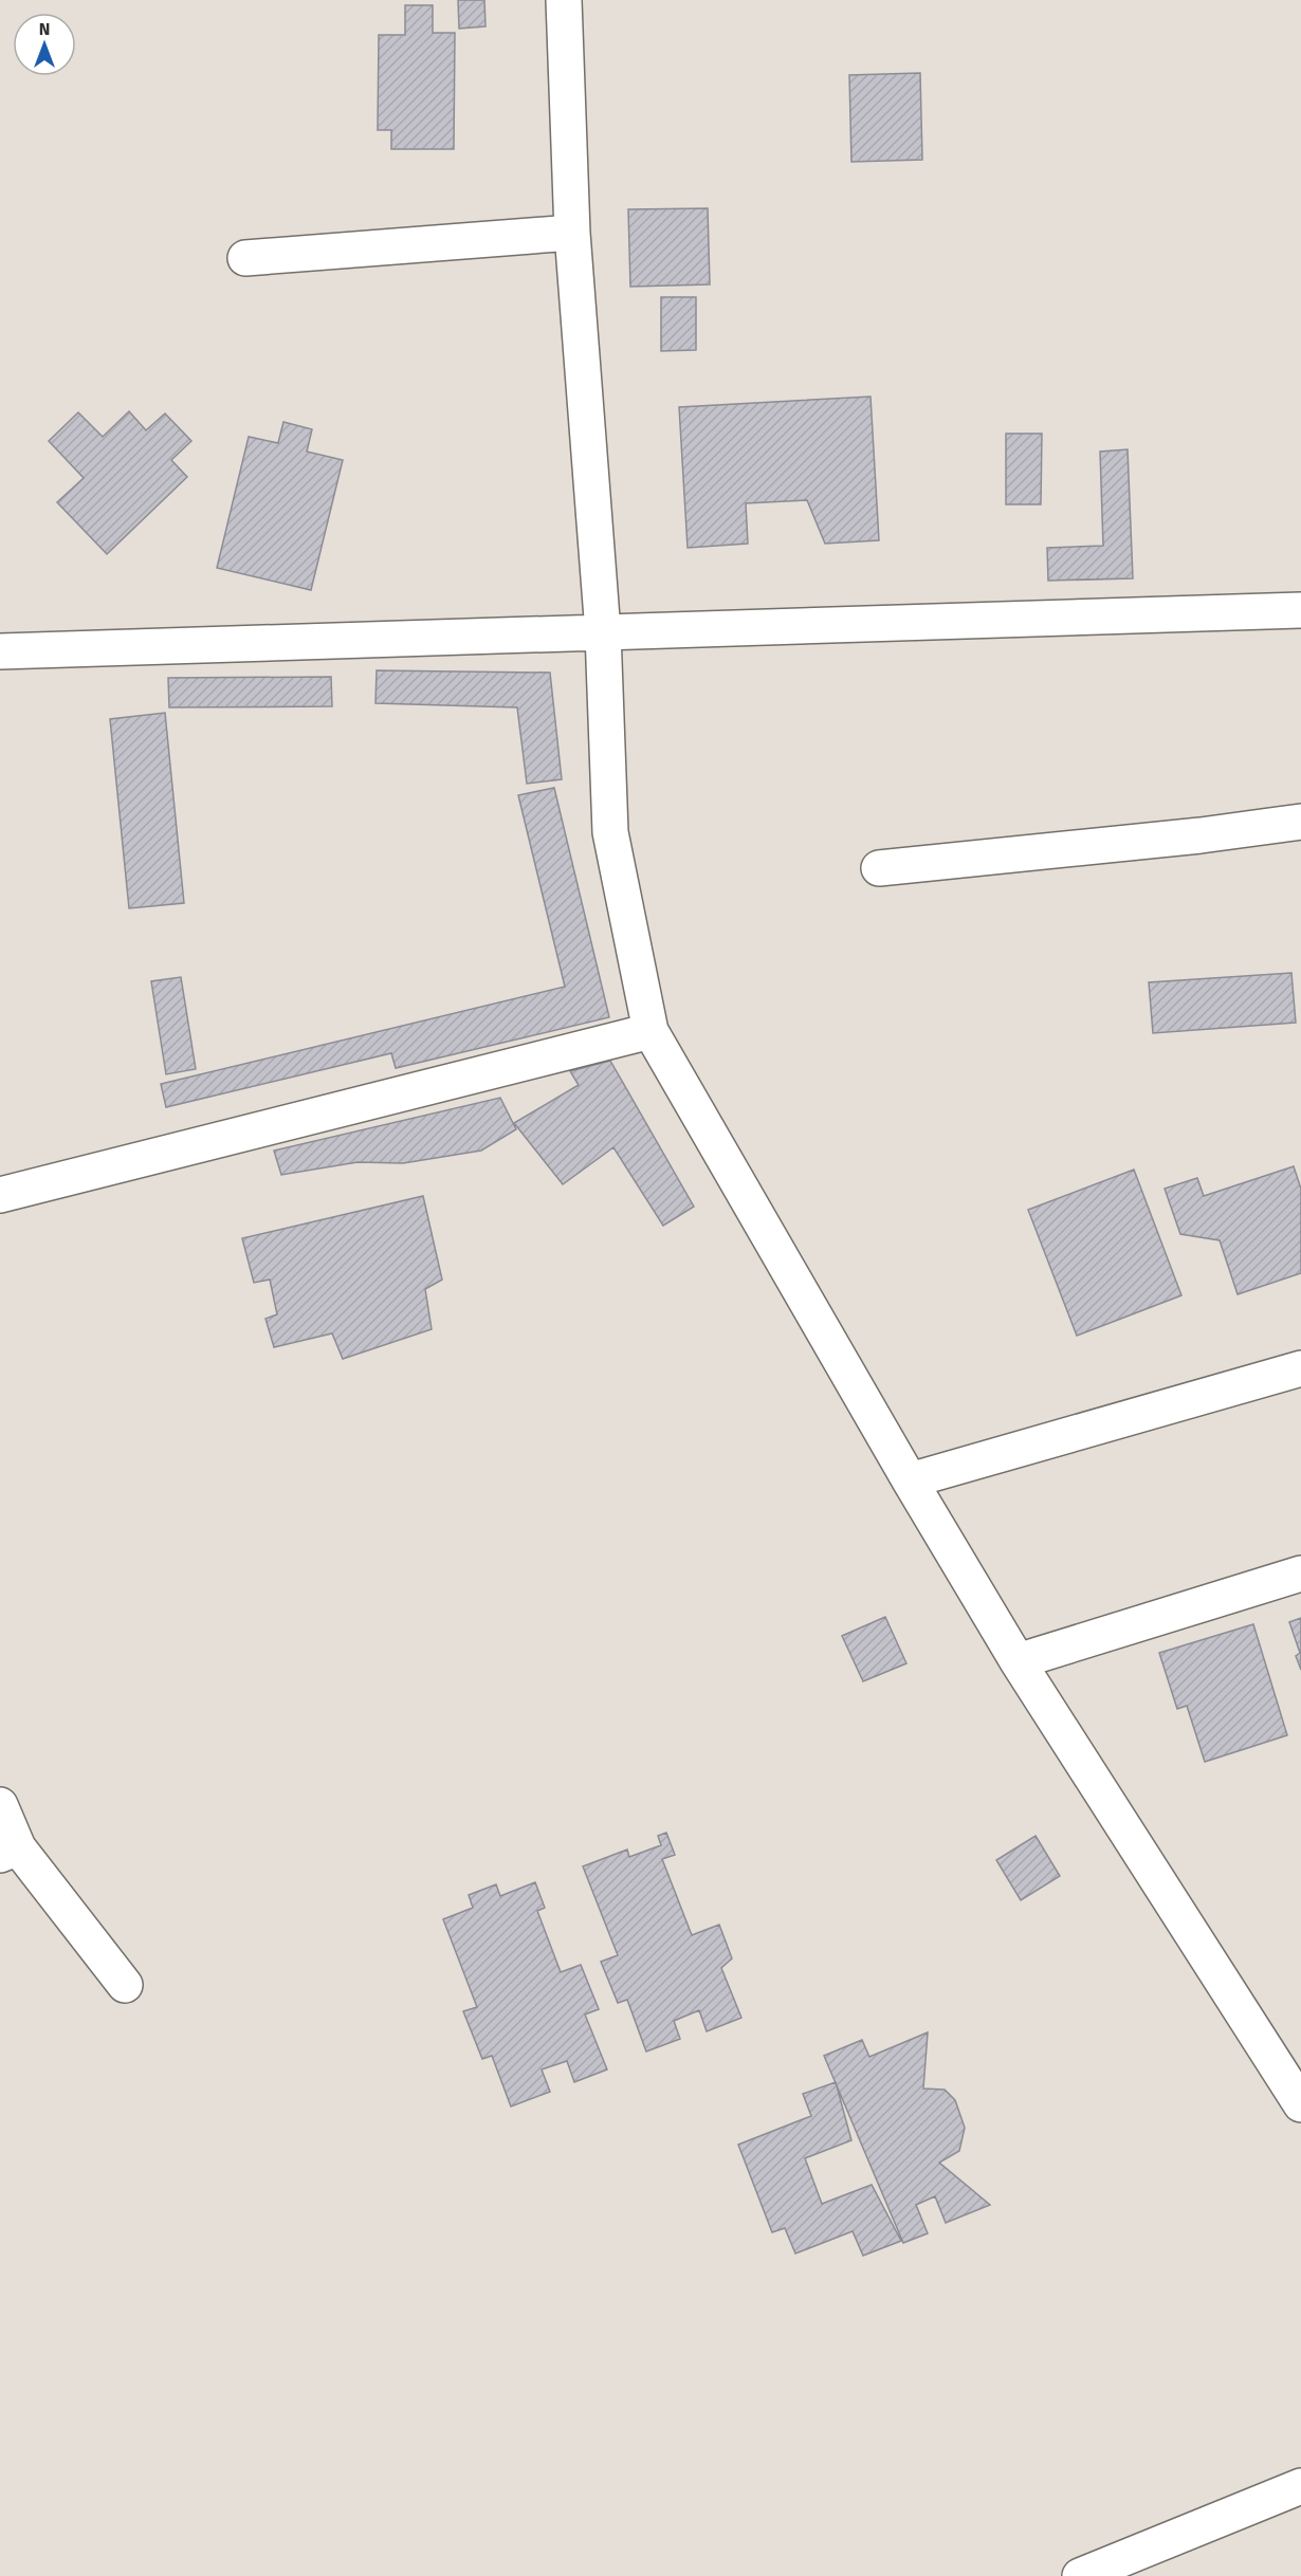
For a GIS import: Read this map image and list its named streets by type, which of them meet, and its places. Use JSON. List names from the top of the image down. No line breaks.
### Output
{"north":"top"}
